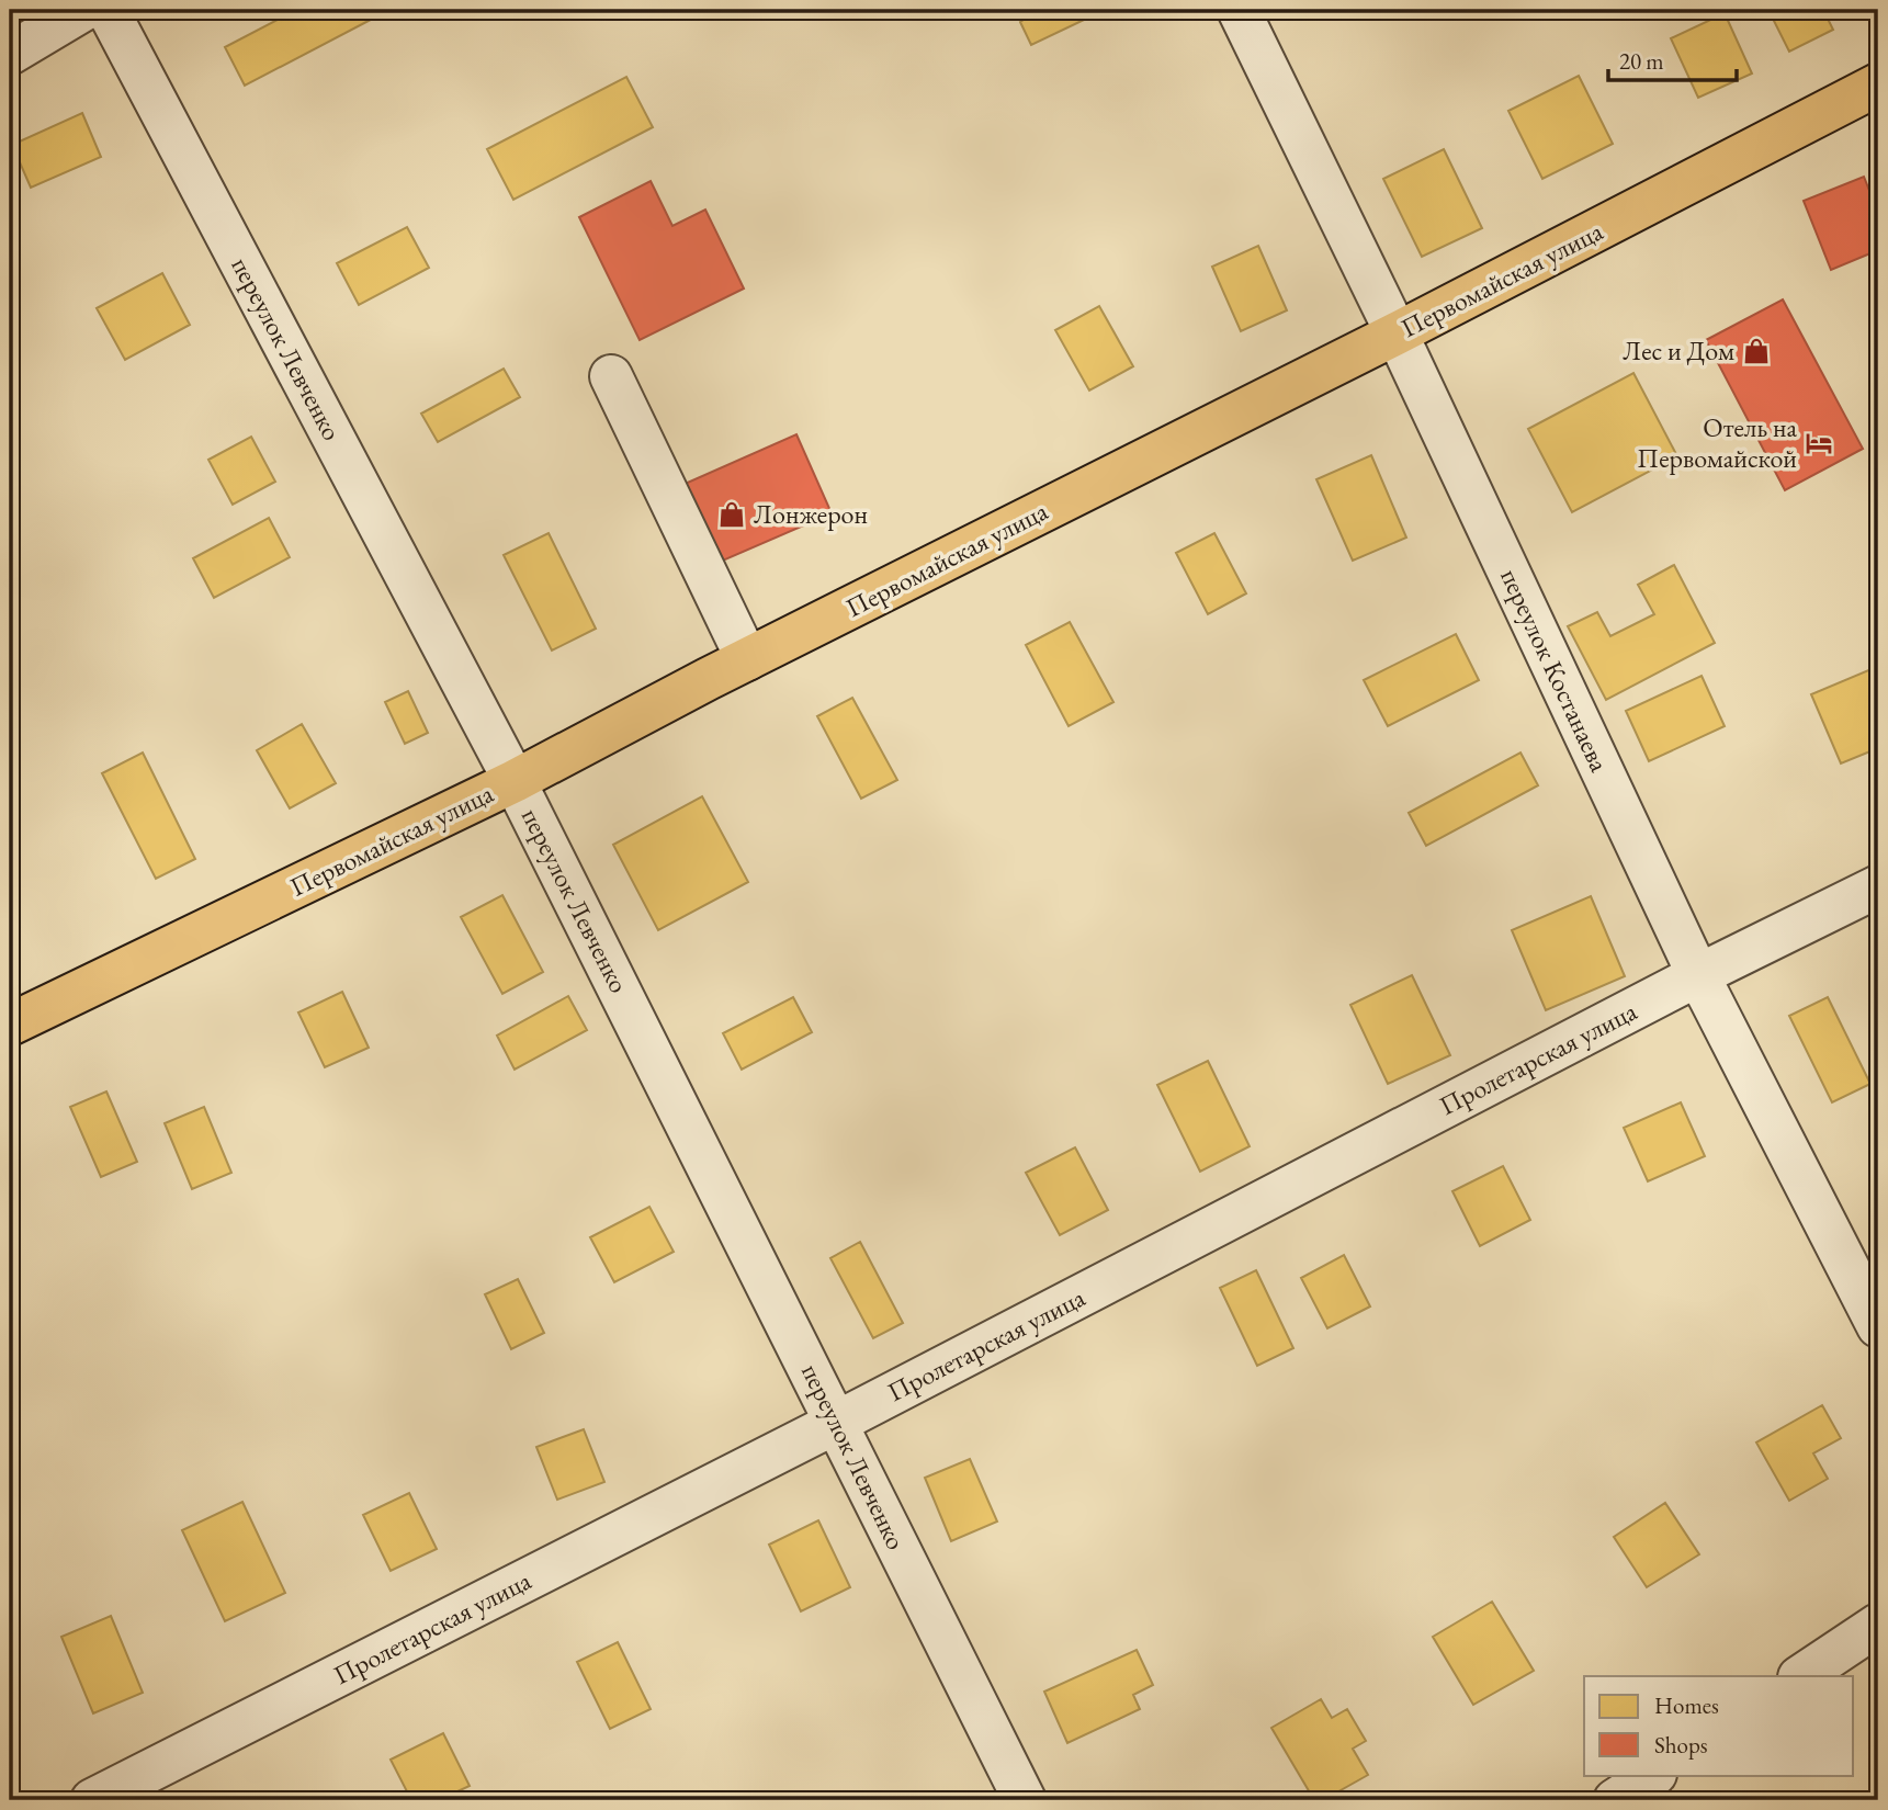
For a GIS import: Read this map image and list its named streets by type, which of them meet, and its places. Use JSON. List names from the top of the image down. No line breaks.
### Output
{"streets":{"main road":["Первомайская улица"],"street":["переулок Левченко","переулок Костанаева","Пролетарская улица"]},"crossings":[["Первомайская улица","переулок Левченко"],["Первомайская улица","переулок Костанаева"],["переулок Левченко","Пролетарская улица"],["переулок Костанаева","Пролетарская улица"]],"places":{"shop":["Лес и Дом","Лонжерон"],"hotel":["Отель на Первомайской"]},"legend":["Homes","Shops"],"scale_bar":"20 m"}
